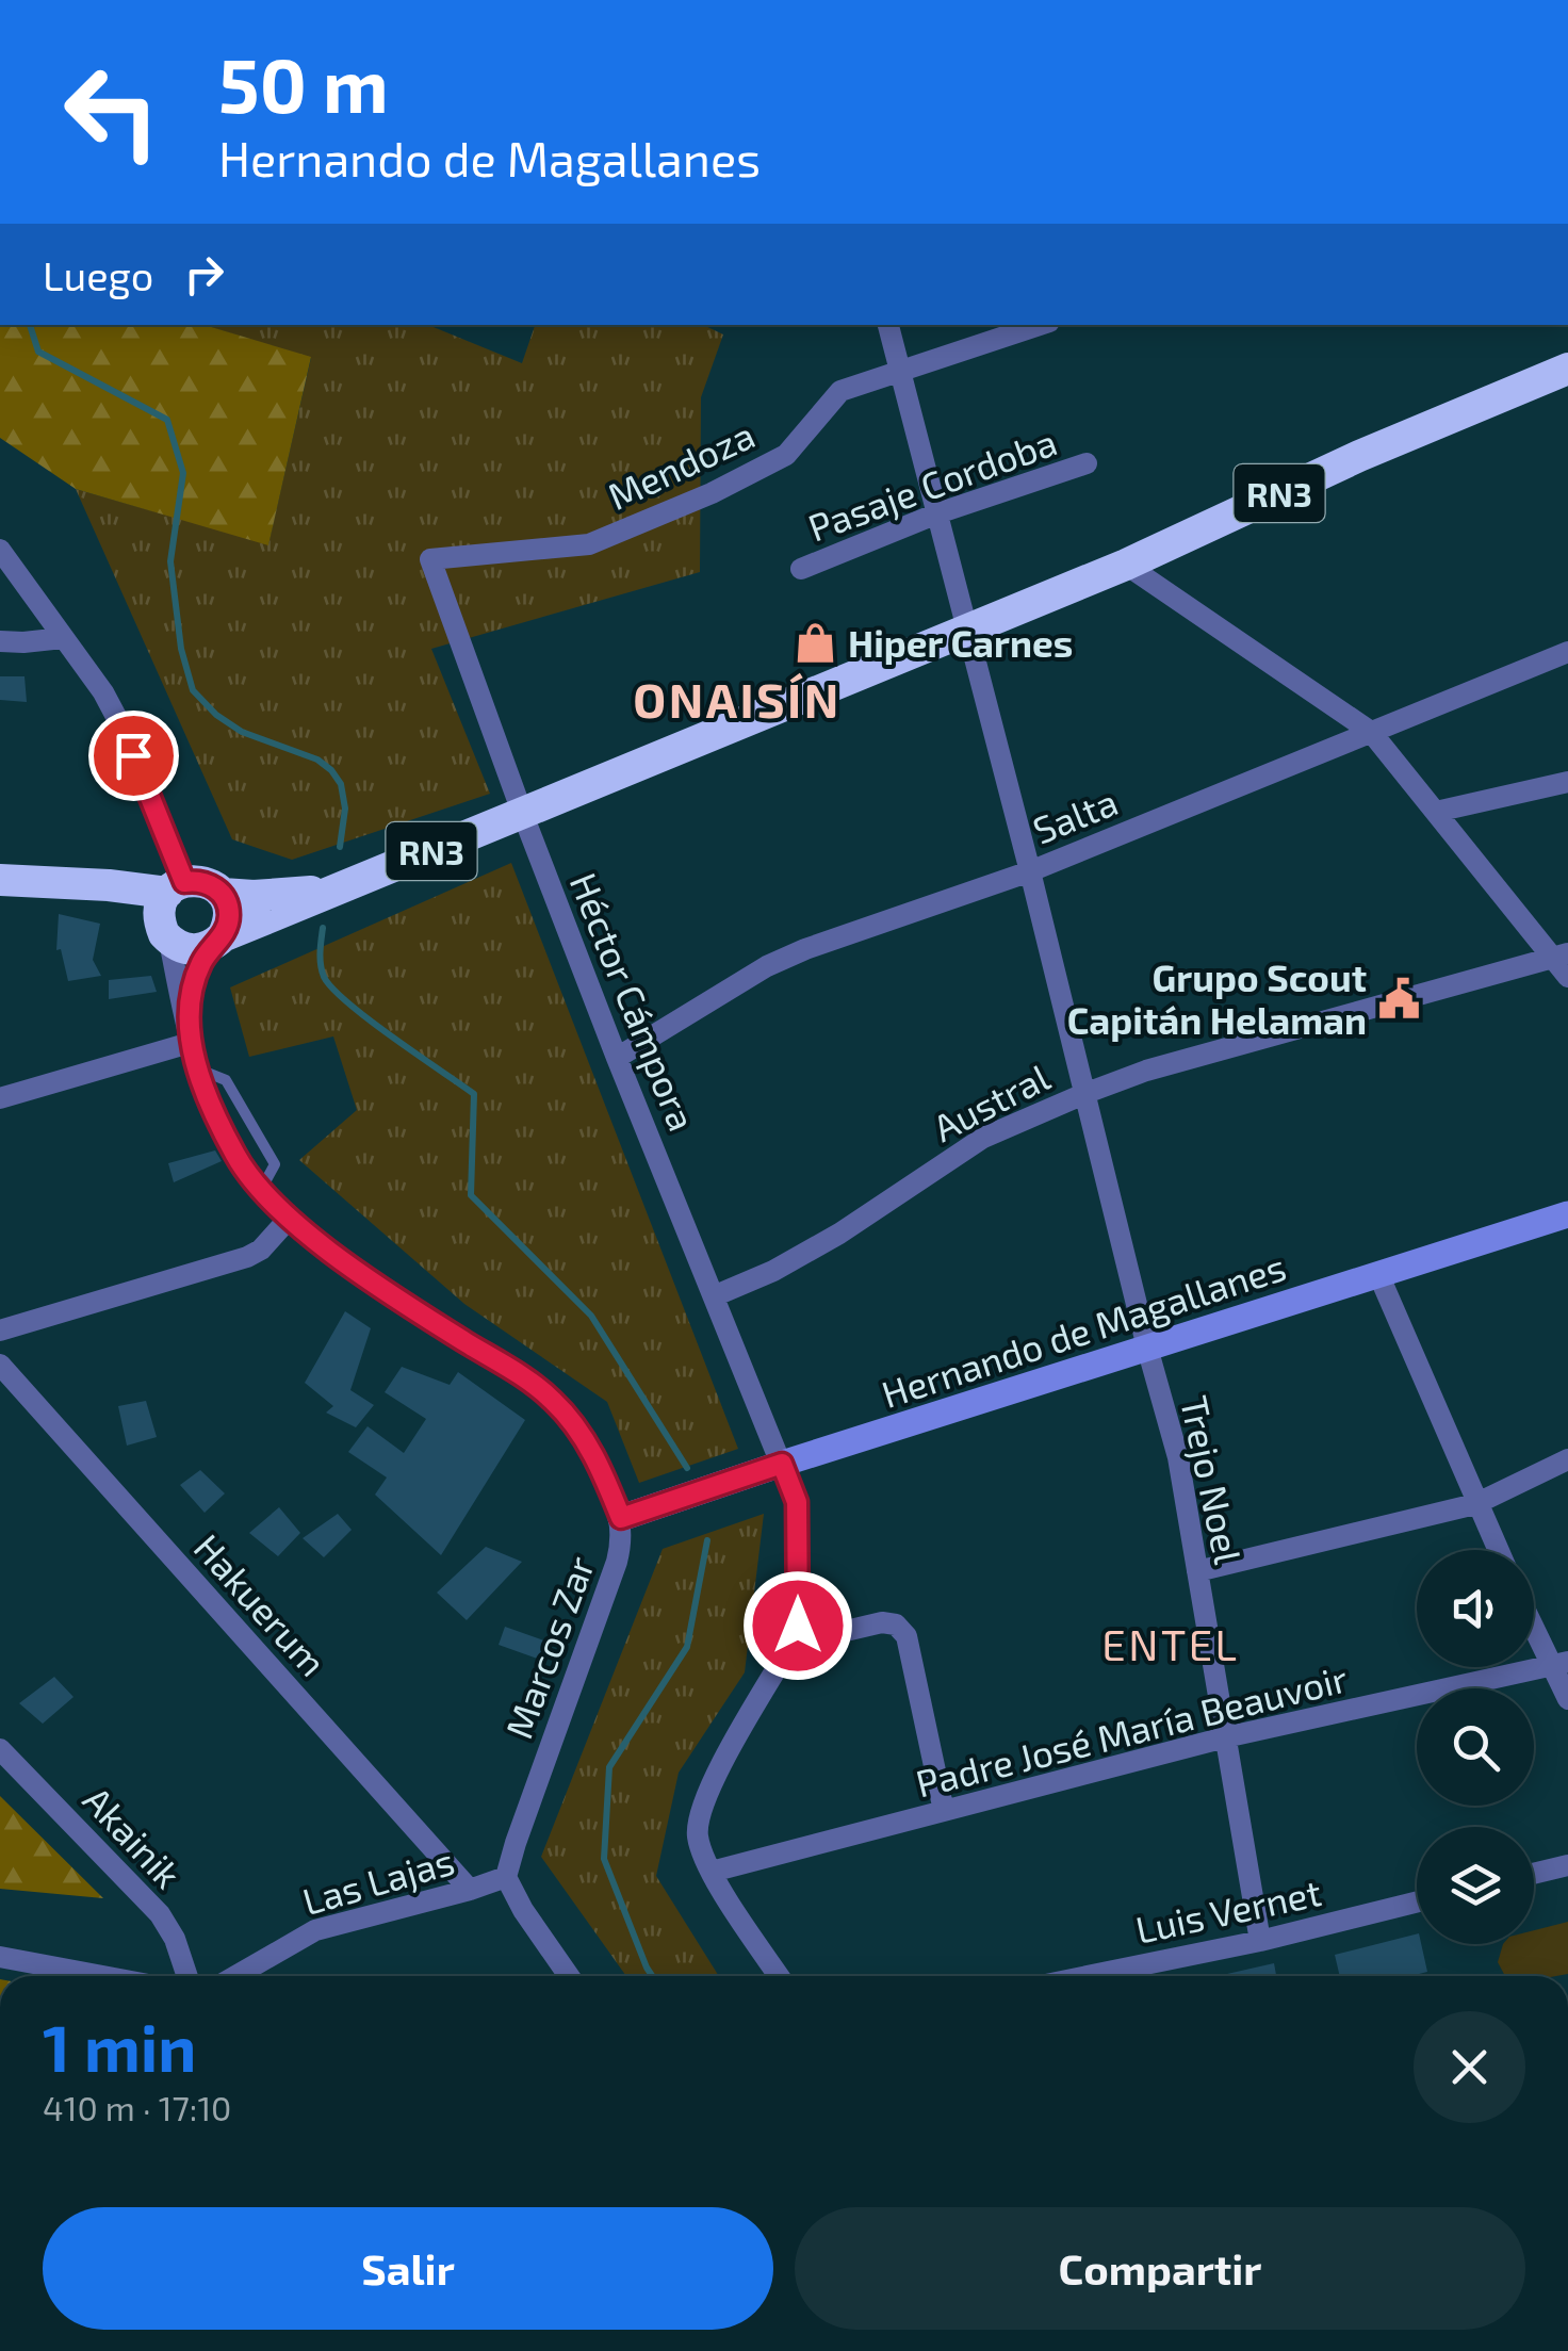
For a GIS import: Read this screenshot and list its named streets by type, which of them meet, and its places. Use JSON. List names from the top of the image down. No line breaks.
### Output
{"streets":{"highway":["RN3"],"main road":["Hernando de Magallanes"],"street":["Mendoza","Pasaje Cordoba","Salta","Héctor Cámpora","Austral","Trejo Noel","Hakuerum","Marcos Zar","Padre José María Beauvoir","Akainik","Las Lajas","Luis Vernet"]},"crossings":[["Mendoza","Héctor Cámpora"],["Mendoza","Trejo Noel"],["Pasaje Cordoba","Trejo Noel"],["RN3","Héctor Cámpora"],["RN3","Trejo Noel"],["RN3","Marcos Zar"],["Salta","Héctor Cámpora"],["Salta","Trejo Noel"],["Héctor Cámpora","Austral"],["Héctor Cámpora","Hernando de Magallanes"],["Austral","Trejo Noel"],["Hernando de Magallanes","Trejo Noel"],["Hernando de Magallanes","Marcos Zar"],["Trejo Noel","Padre José María Beauvoir"],["Trejo Noel","Luis Vernet"],["Hakuerum","Las Lajas"],["Marcos Zar","Las Lajas"]],"districts":["ONAISÍN","ENTEL"],"places":{"shop":["Hiper Carnes"],"public building":["Grupo Scout Capitán Helaman"]},"page":{"turn":["50 m","Hernando de Magallanes"],"then":"Luego","heading":["1 min","410 m · 17:10"],"buttons":["Salir","Compartir"]}}
